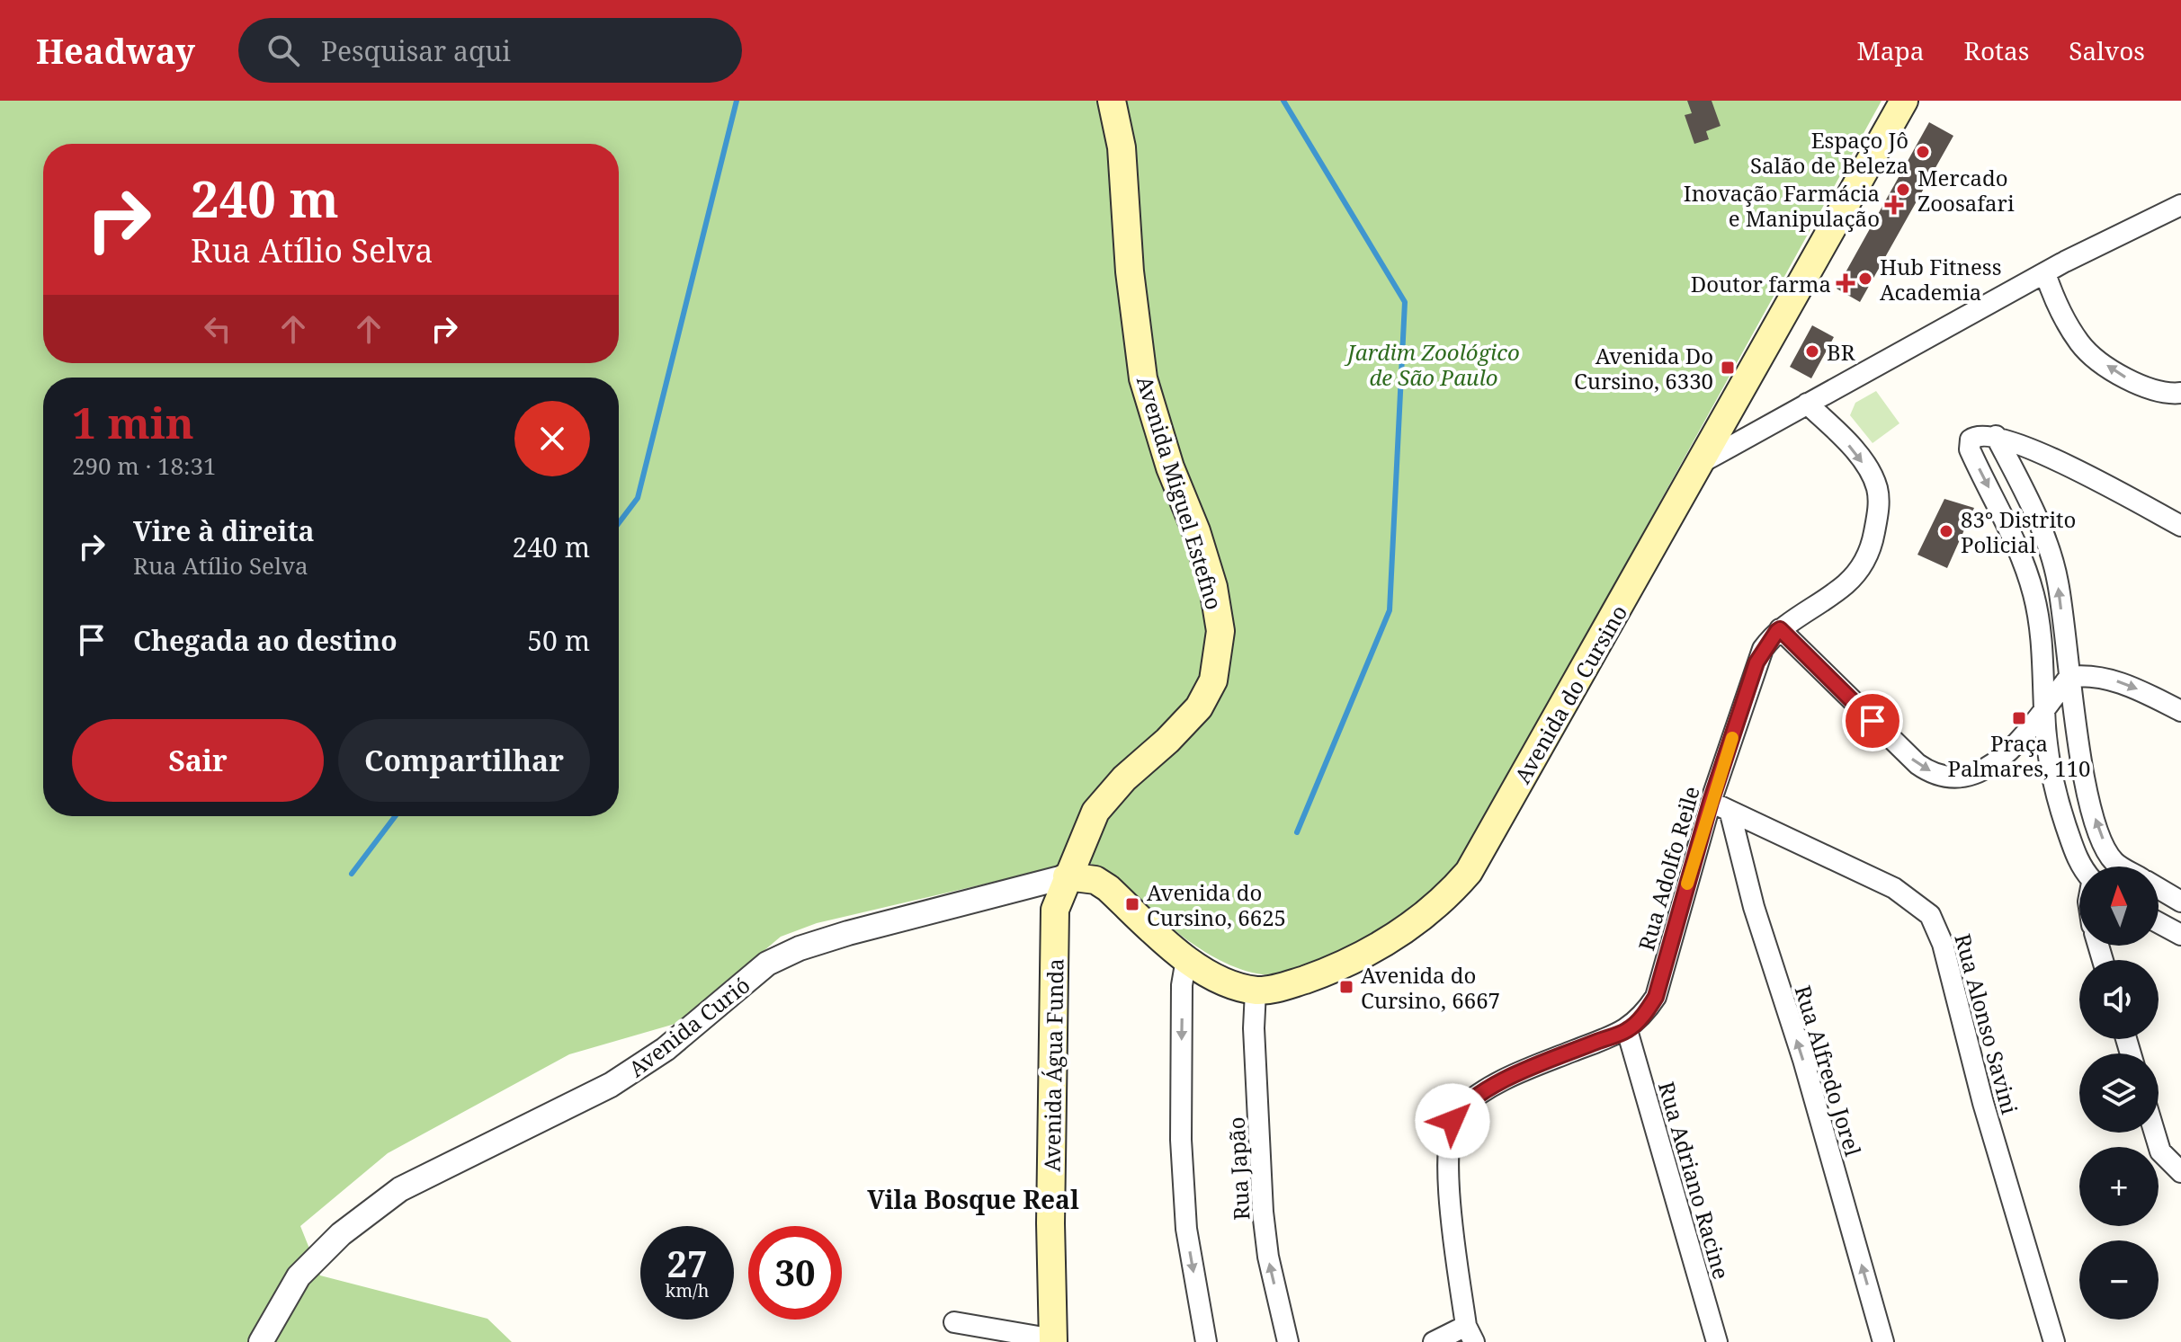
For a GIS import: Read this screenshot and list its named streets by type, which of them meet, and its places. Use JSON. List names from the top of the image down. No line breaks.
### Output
{"streets":{"main road":["Avenida Miguel Estefno","Avenida do Cursino","Avenida Água Funda"],"street":["Rua Adolfo Reile","Rua Alonso Savini","Avenida Curió","Rua Alfredo Jorel","Rua Japão","Rua Adriano Racine"]},"crossings":[["Avenida Miguel Estefno","Avenida Curió"],["Avenida Miguel Estefno","Avenida Água Funda"],["Avenida do Cursino","Rua Japão"],["Rua Adolfo Reile","Rua Alonso Savini"],["Rua Adolfo Reile","Rua Adriano Racine"],["Rua Alonso Savini","Rua Alfredo Jorel"],["Avenida Curió","Avenida Água Funda"]],"one_way":["Rua Alfredo Jorel"],"districts":["Vila Bosque Real"],"parks":["Jardim Zoológico de São Paulo"],"places":{"other":["Espaço Jô Salão de Beleza","Mercado Zoosafari","Hub Fitness Academia","BR","83° Distrito Policial"],"health":["Inovação Farmácia e Manipulação","Doutor farma"],"transit":["Avenida Do Cursino, 6330","Praça Palmares, 110","Avenida do Cursino, 6625","Avenida do Cursino, 6667"]},"north":"top","page":{"header":"Headway","search":"Pesquisar aqui","nav":["Mapa","Rotas","Salvos"],"turn":["240 m","Rua Atílio Selva"],"heading":["1 min","290 m · 18:31"],"list":[{"name":"Vire à direita","note":"Rua Atílio Selva","value":"240 m"},{"name":"Chegada ao destino","value":"50 m"}],"buttons":["Sair","Compartilhar"],"map_buttons":["+","−"],"speed":"27 km/h","limit":"30"}}
